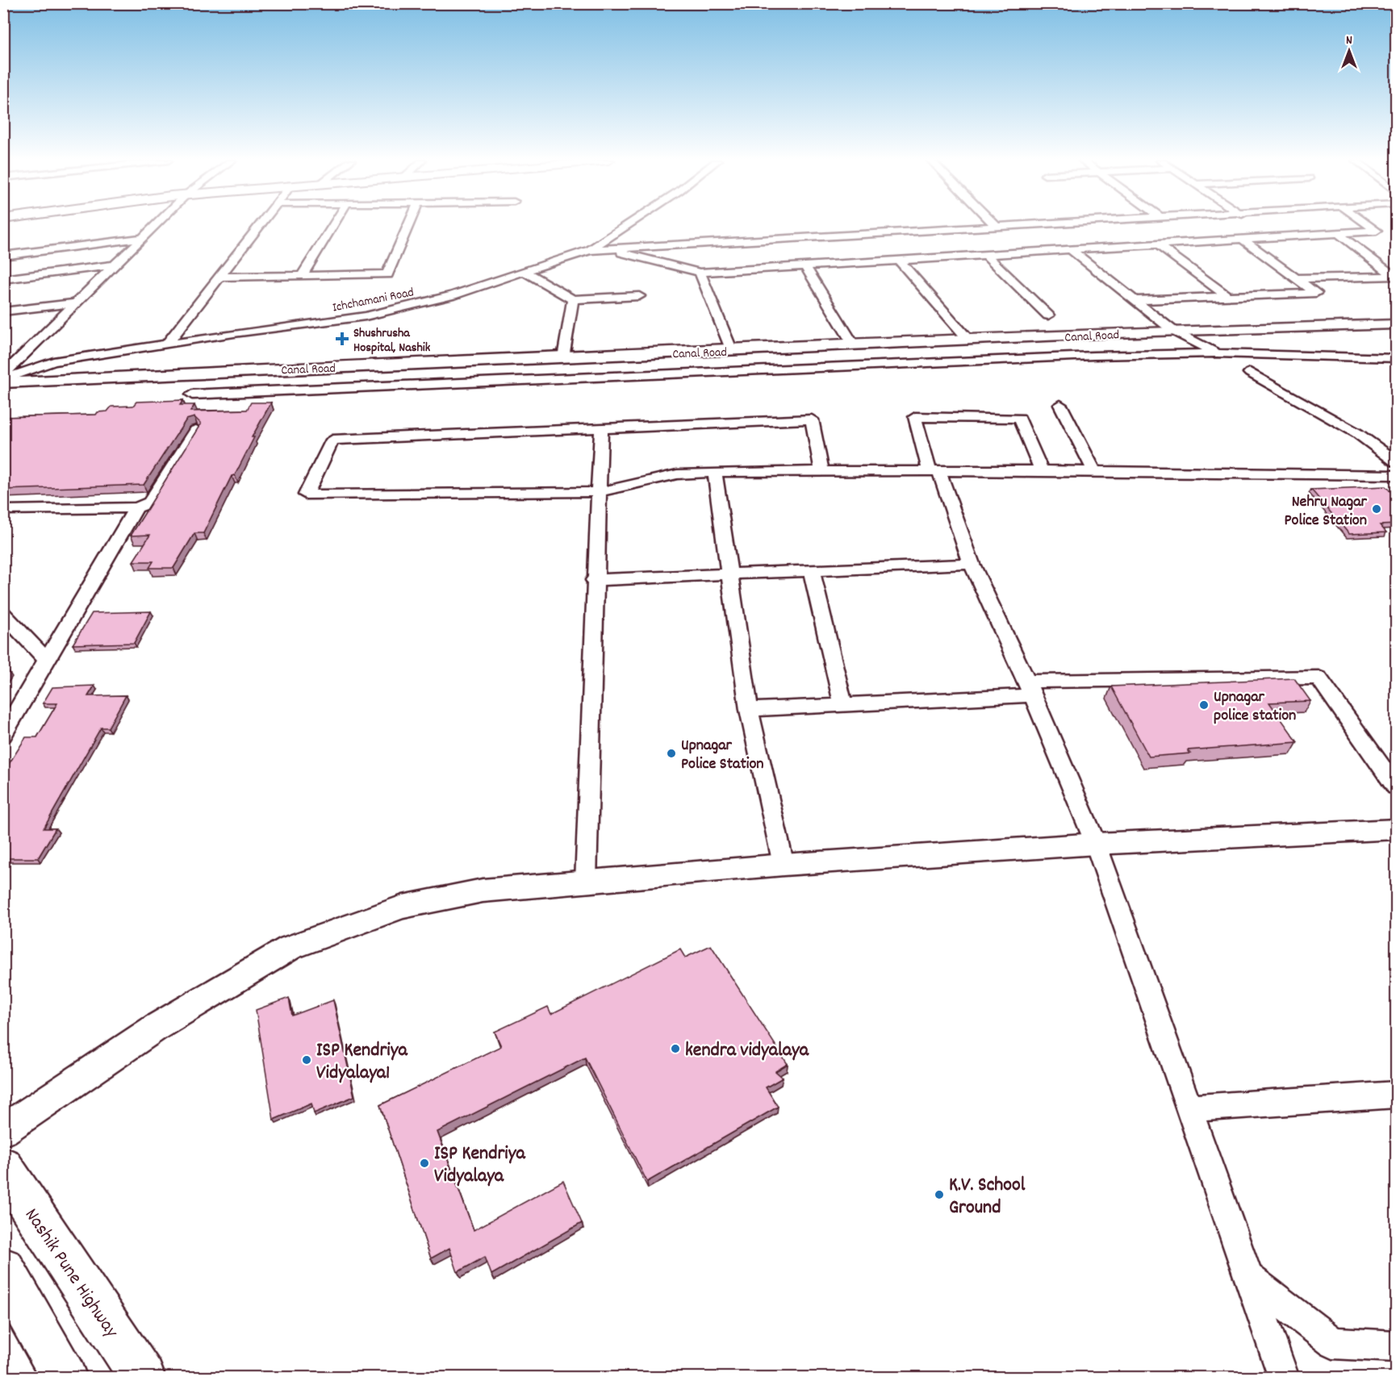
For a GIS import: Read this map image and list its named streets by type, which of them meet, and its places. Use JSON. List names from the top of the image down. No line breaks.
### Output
{"streets":{"highway":["Nashik Pune Highway"],"street":["Ichchamani Road","Canal Road"]},"crossings":[["Ichchamani Road","Canal Road"]],"places":{"health":["Shushrusha Hospital, Nashik"],"other":["Nehru Nagar Police Station","Upnagar police station","Upnagar Police Station","kendra vidyalaya","ISP Kendriya Vidyalaya1","ISP Kendriya Vidyalaya","K.V. School Ground"]},"north":"top"}
